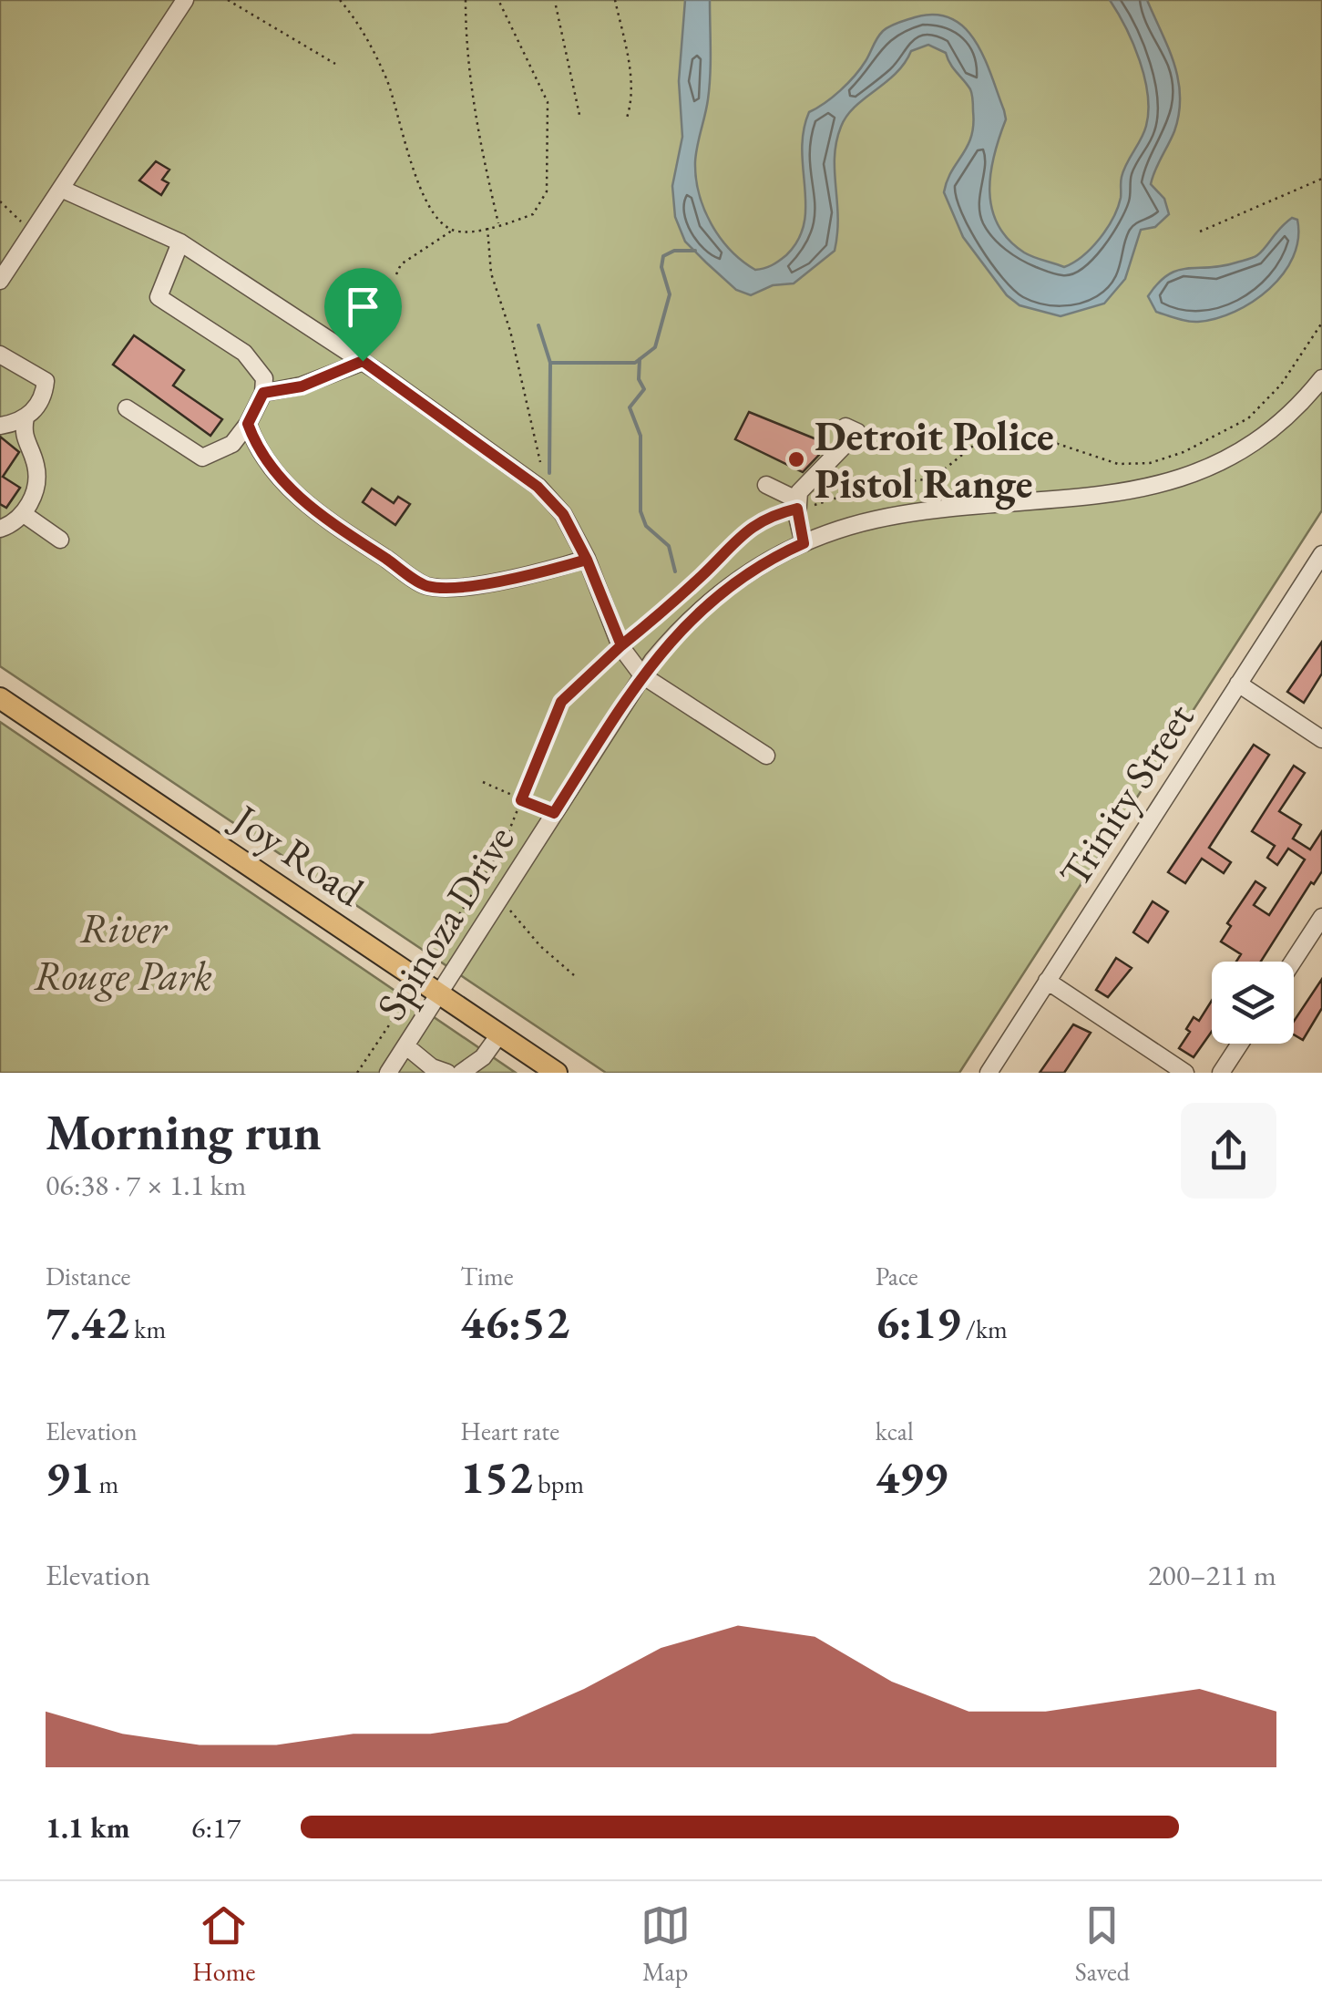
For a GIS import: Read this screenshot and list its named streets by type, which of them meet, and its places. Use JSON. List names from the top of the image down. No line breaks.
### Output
{"streets":{"main road":["Joy Road"],"street":["Trinity Street","Spinoza Drive"]},"crossings":[["Joy Road","Spinoza Drive"]],"parks":["River Rouge Park"],"places":["Detroit Police Pistol Range"],"page":{"heading":["Morning run","06:38 · 7 × 1.1 km"],"stats":[["Distance","7.42 km"],["Time","46:52"],["Pace","6:19 /km"],["Elevation","91 m"],["Heart rate","152 bpm"],["kcal","499"]],"chart":["Elevation","200–211 m"],"list":[{"name":"1.1 km","note":"6:17"}],"tabs":["Home","Map","Saved"]}}
